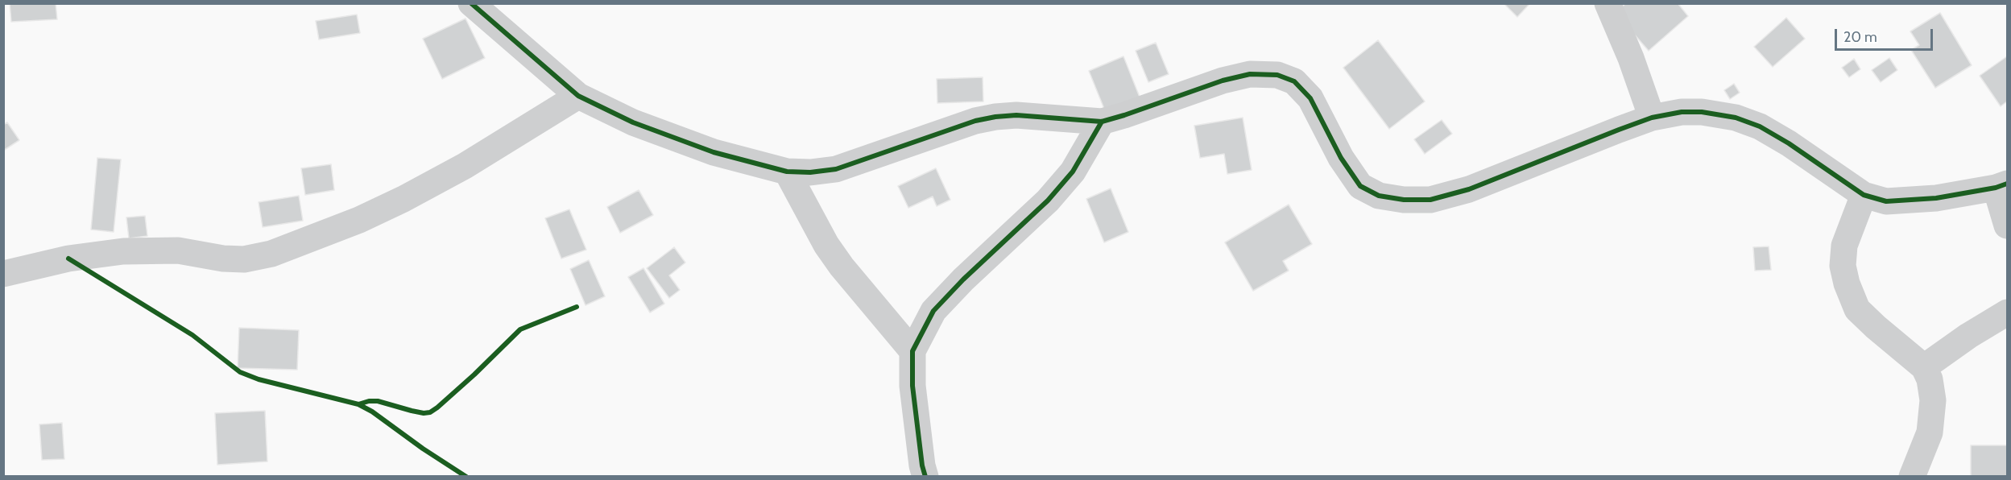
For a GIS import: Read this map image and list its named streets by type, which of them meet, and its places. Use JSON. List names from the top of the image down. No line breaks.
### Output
{"scale_bar":"20 m"}
